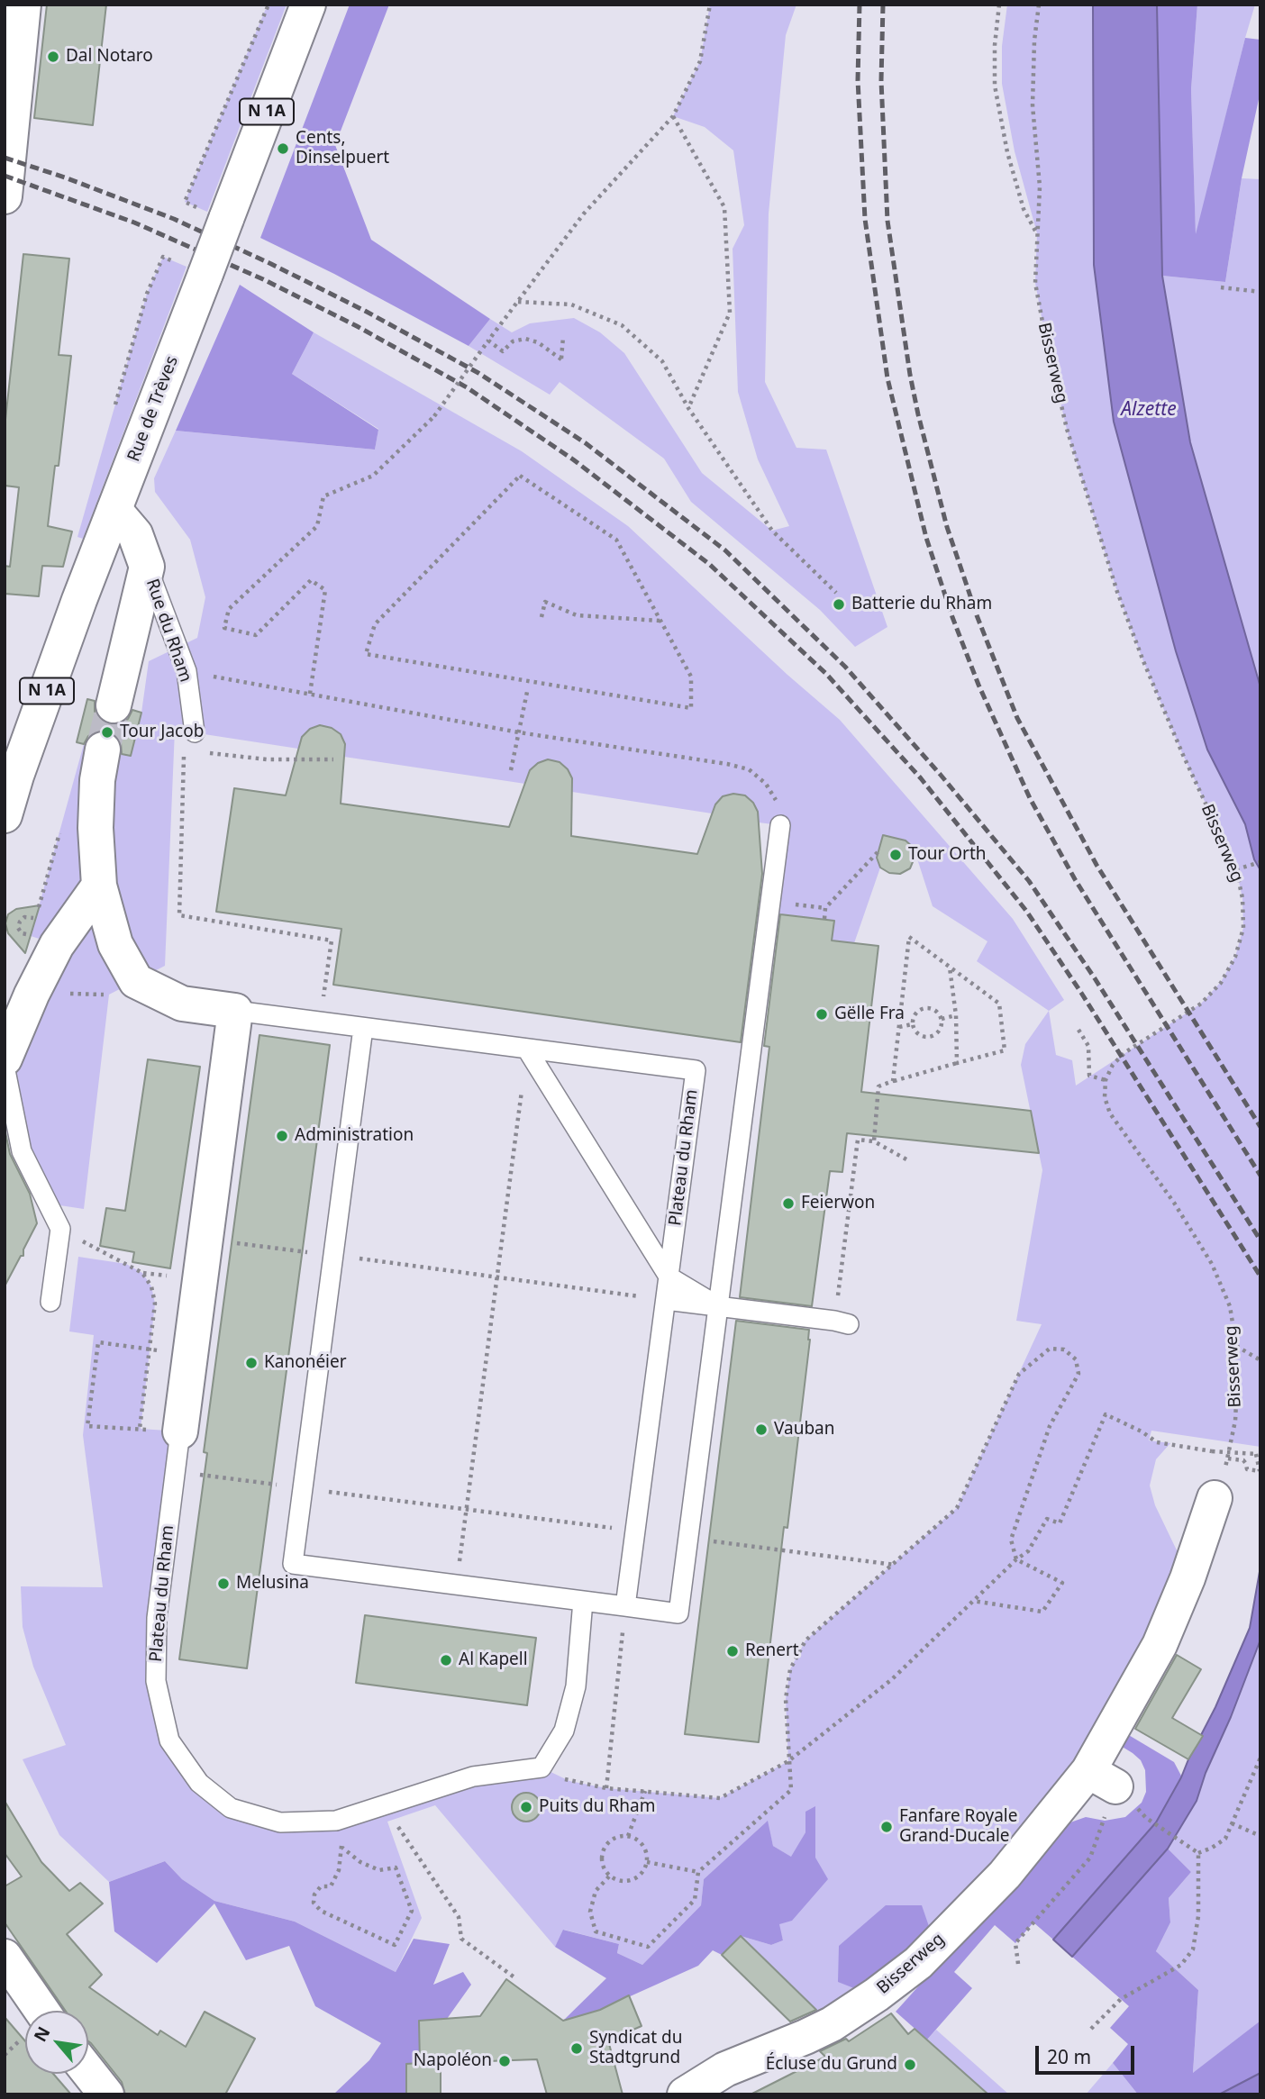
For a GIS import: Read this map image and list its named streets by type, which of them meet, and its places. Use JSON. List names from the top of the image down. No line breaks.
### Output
{"streets":{"street":["N 1A","Bisserweg","Rue de Trèves","Rue du Rham","Plateau du Rham"]},"crossings":[["Rue de Trèves","Rue du Rham"]],"water":["Alzette"],"places":["Dal Notaro","Cents, Dinselpuert","Batterie du Rham","Tour Jacob","Tour Orth","Gëlle Fra","Administration","Feierwon","Kanonéier","Vauban","Melusina","Renert","Al Kapell","Puits du Rham","Fanfare Royale Grand-Ducale","Syndicat du Stadtgrund","Napoléon","Écluse du Grund"],"scale_bar":"20 m","north":"top left"}
